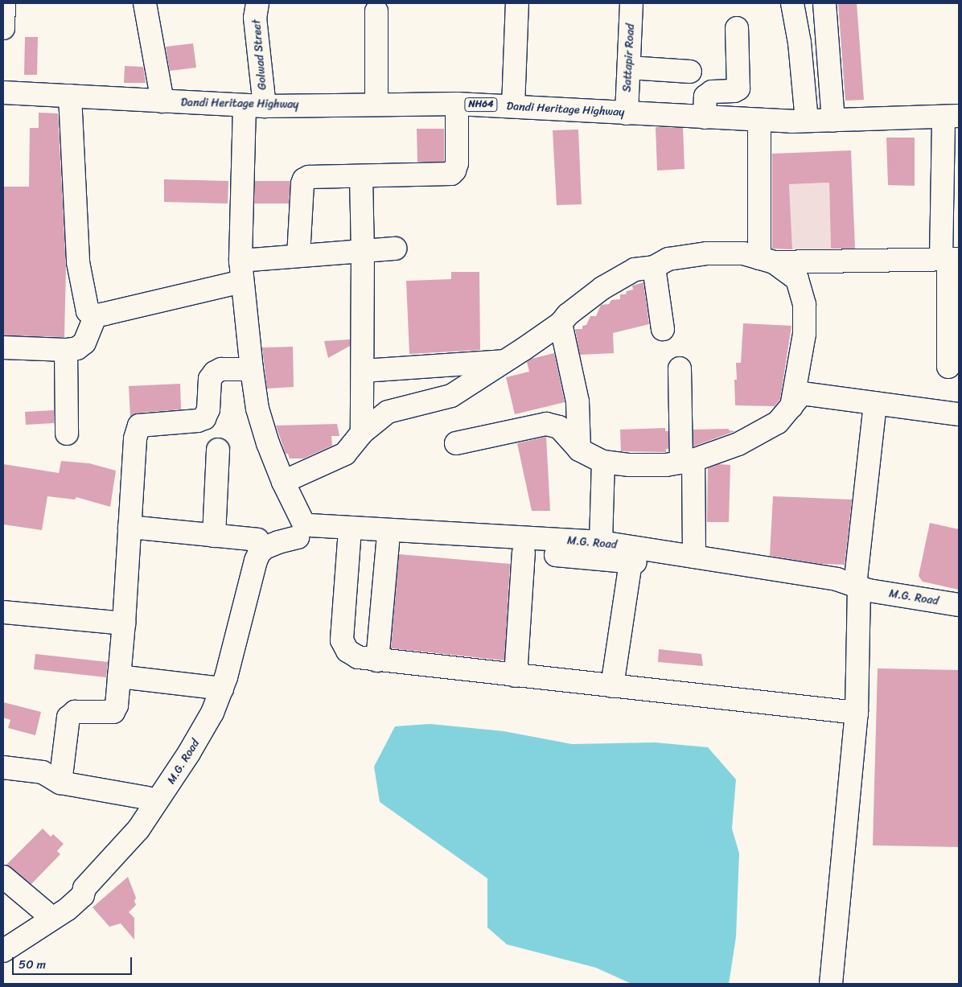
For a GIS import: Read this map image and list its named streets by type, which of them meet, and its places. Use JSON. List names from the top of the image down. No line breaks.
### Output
{"streets":{"main road":["Golwad Street","Sattapir Road","Dandi Heritage Highway","NH64","M.G. Road"]},"crossings":[["Golwad Street","Dandi Heritage Highway"],["Golwad Street","M.G. Road"],["Sattapir Road","Dandi Heritage Highway"]],"scale_bar":"50 m"}
